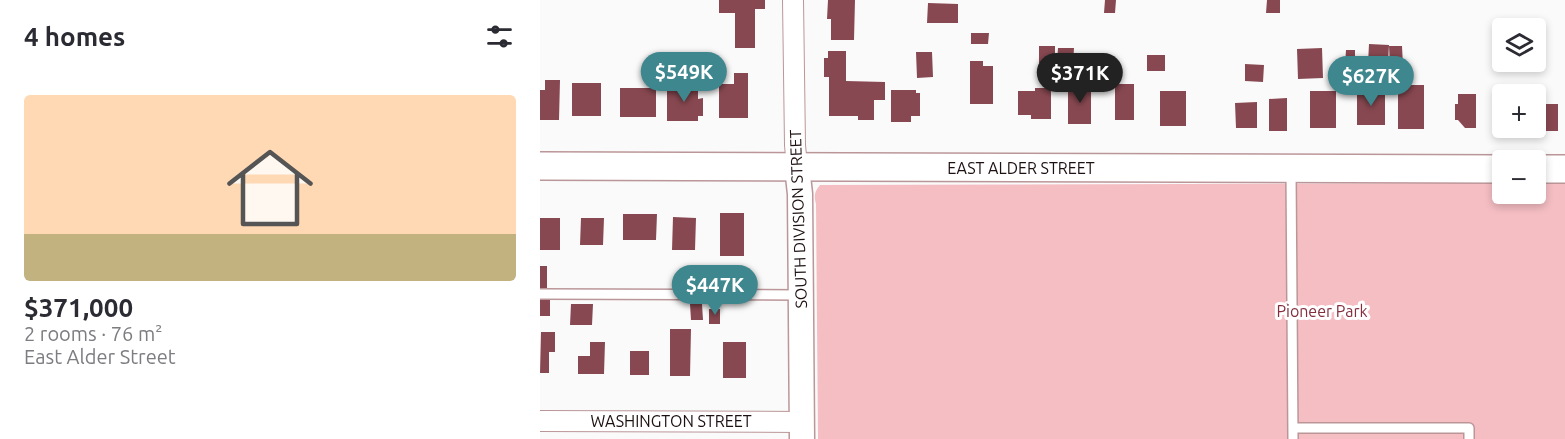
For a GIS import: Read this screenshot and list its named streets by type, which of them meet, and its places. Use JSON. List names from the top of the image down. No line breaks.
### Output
{"streets":{"main road":["EAST ALDER STREET"],"street":["SOUTH DIVISION STREET","WASHINGTON STREET"]},"crossings":[["EAST ALDER STREET","SOUTH DIVISION STREET"],["SOUTH DIVISION STREET","WASHINGTON STREET"]],"parks":["Pioneer Park"],"page":{"heading":"4 homes","map_buttons":["+","−"],"price":["$549K","$371K","$627K","$447K"],"list":[{"name":"$371,000","note":"2 rooms · 76 m² · East Alder Street"}]}}
